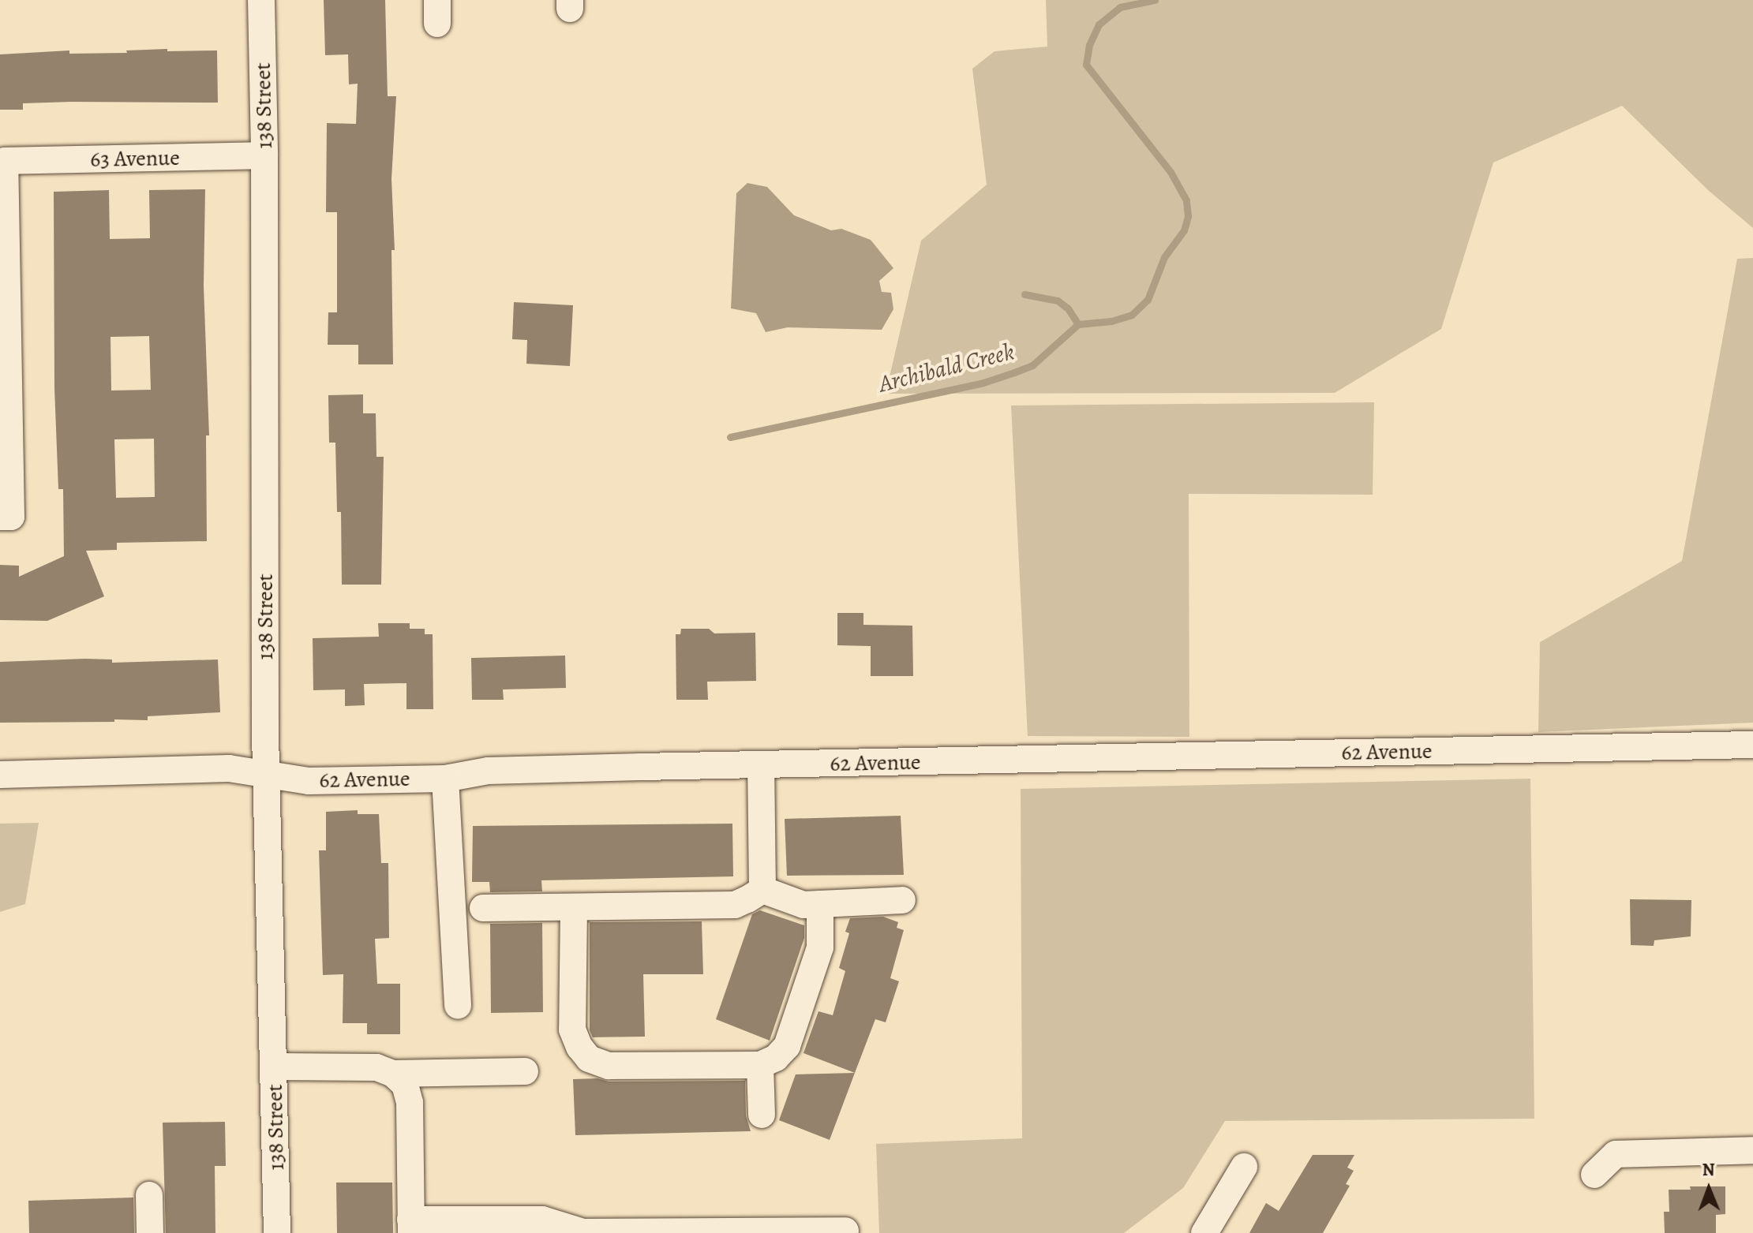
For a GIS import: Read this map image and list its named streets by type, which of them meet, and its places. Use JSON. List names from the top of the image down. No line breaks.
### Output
{"streets":{"street":["138 Street","63 Avenue","62 Avenue"]},"crossings":[["138 Street","63 Avenue"],["138 Street","62 Avenue"]],"water":["Archibald Creek"],"north":"top"}
